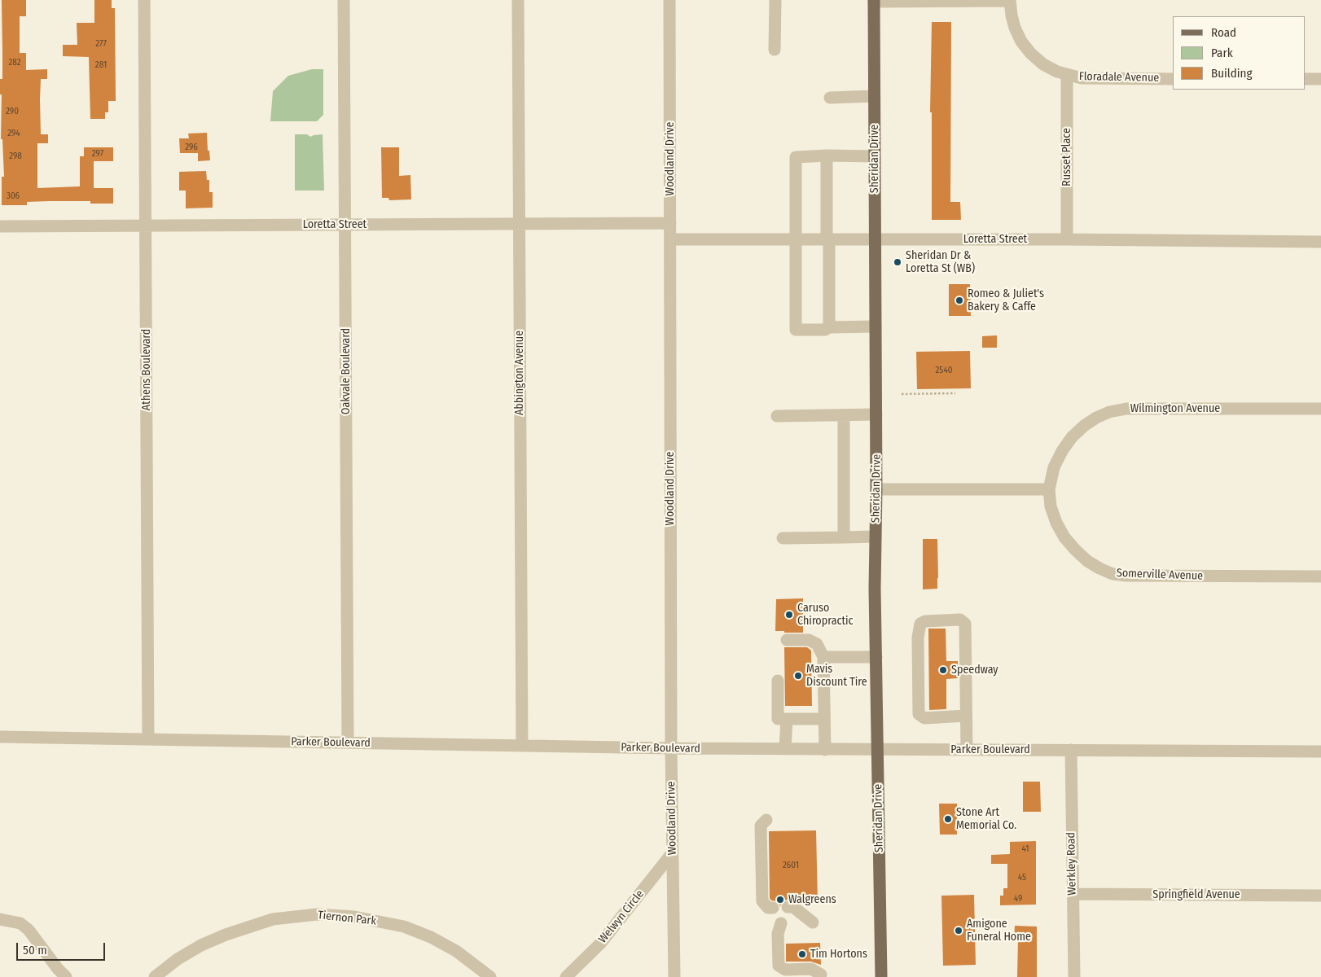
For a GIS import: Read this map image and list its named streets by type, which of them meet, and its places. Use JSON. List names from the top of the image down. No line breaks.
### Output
{"streets":{"main road":["Sheridan Drive"],"street":["Floradale Avenue","Russet Place","Woodland Drive","Loretta Street","Athens Boulevard","Oakvale Boulevard","Abbington Avenue","Wilmington Avenue","Somerville Avenue","Parker Boulevard","Werkley Road","Springfield Avenue","Welwyn Circle","Tiernon Park"]},"crossings":[["Floradale Avenue","Russet Place"],["Russet Place","Loretta Street"],["Woodland Drive","Loretta Street"],["Woodland Drive","Parker Boulevard"],["Woodland Drive","Welwyn Circle"],["Sheridan Drive","Loretta Street"],["Sheridan Drive","Parker Boulevard"],["Loretta Street","Athens Boulevard"],["Loretta Street","Oakvale Boulevard"],["Loretta Street","Abbington Avenue"],["Athens Boulevard","Parker Boulevard"],["Oakvale Boulevard","Parker Boulevard"],["Abbington Avenue","Parker Boulevard"],["Wilmington Avenue","Somerville Avenue"],["Parker Boulevard","Werkley Road"],["Werkley Road","Springfield Avenue"]],"places":["Sheridan Dr & Loretta St (WB)","Romeo & Juliet's Bakery & Caffe","Caruso Chiropractic","Speedway","Mavis Discount Tire","Stone Art Memorial Co.","Walgreens","Amigone Funeral Home","Tim Hortons"],"house_numbers":["277","282","281","290","294","296","297","298","306","2540","41","2601","45","49"],"legend":["Road","Park","Building"],"scale_bar":"50 m"}
